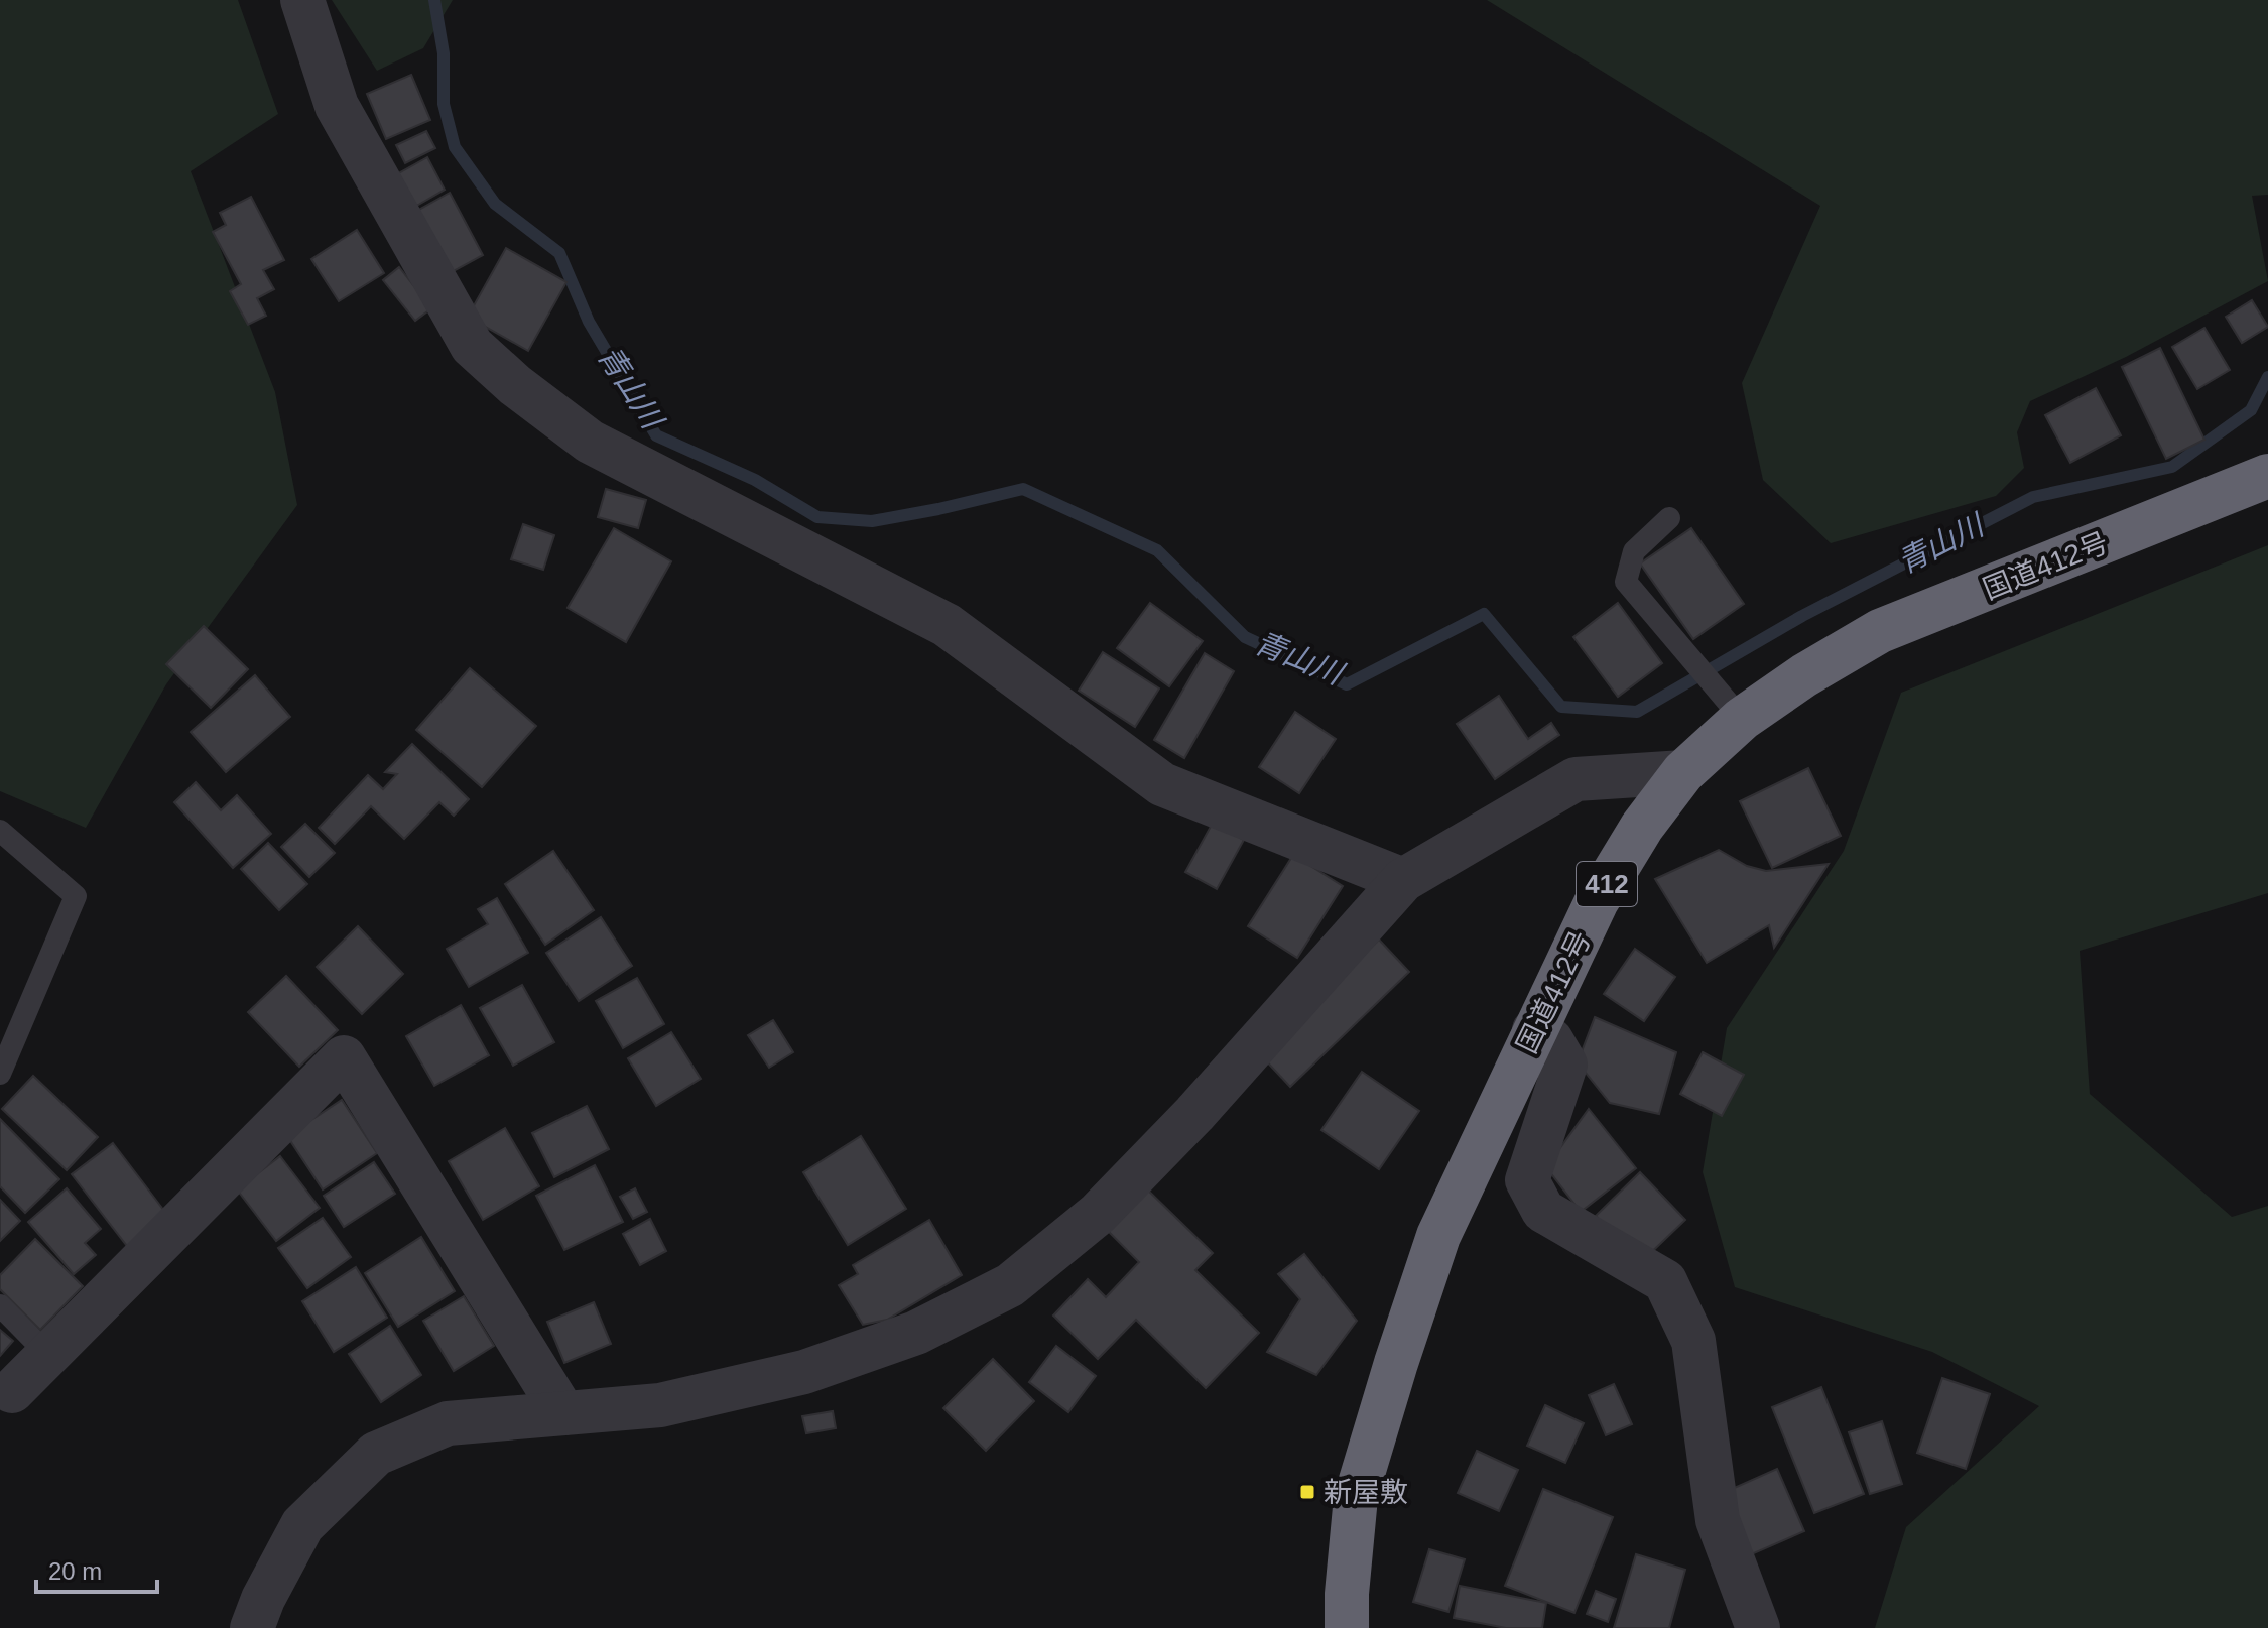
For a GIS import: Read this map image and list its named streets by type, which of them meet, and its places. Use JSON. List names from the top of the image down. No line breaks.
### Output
{"streets":{"highway":["国道412号","412"]},"water":["青山川"],"places":{"transit":["新屋敷"]},"scale_bar":"20 m"}
